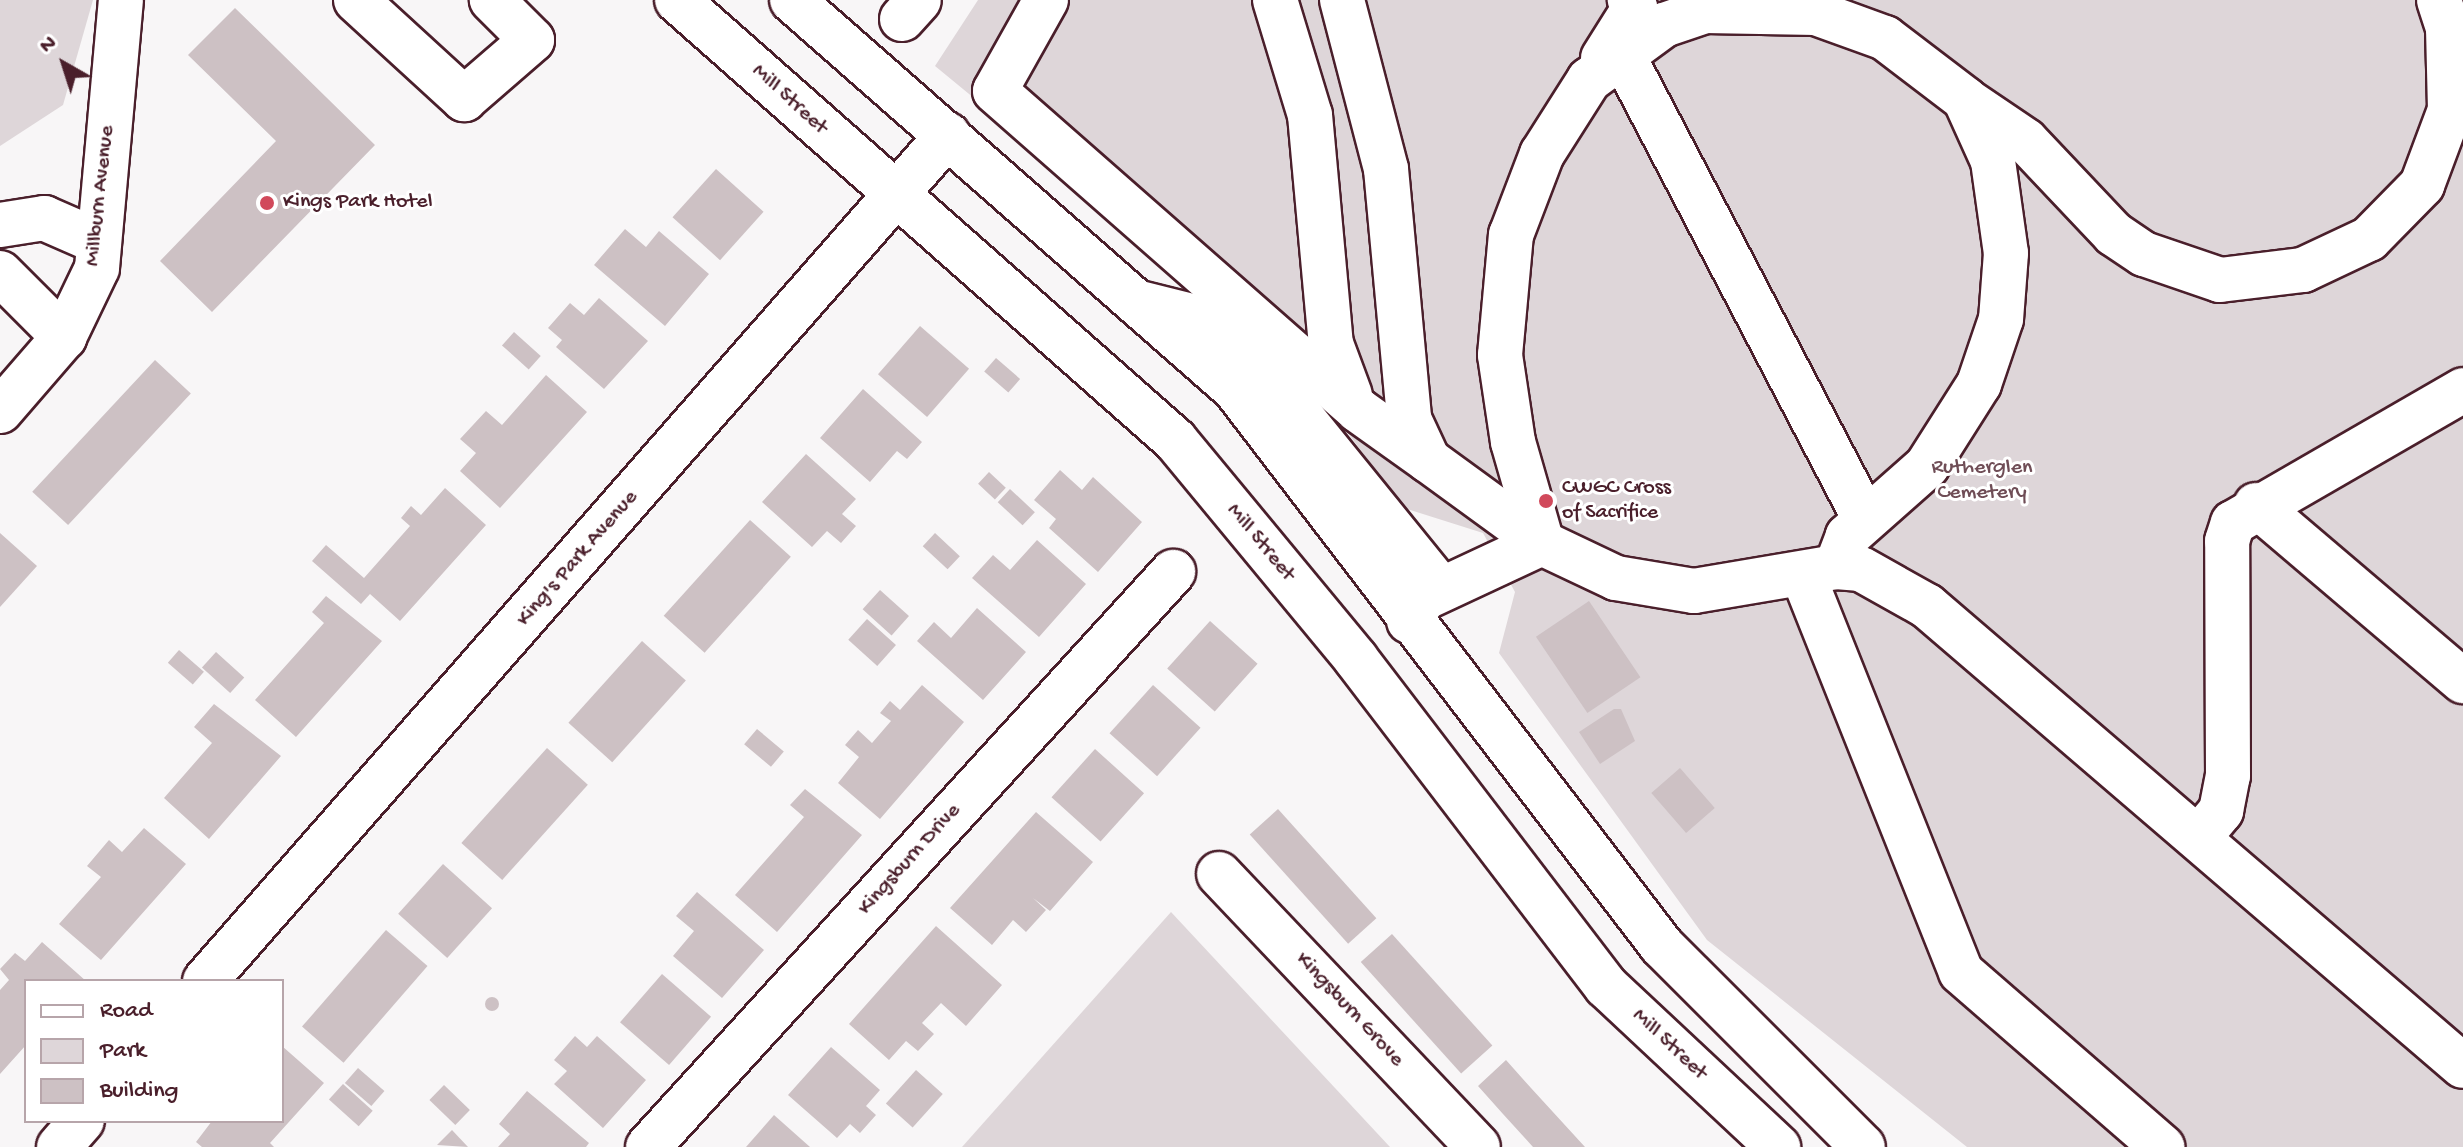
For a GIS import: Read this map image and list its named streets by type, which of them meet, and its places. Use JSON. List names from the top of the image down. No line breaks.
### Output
{"streets":{"main road":["Mill Street","Millburn Avenue","King's Park Avenue","Kingsburn Drive","Kingsburn Grove"]},"crossings":[["Mill Street","King's Park Avenue"]],"parks":["Rutherglen Cemetery"],"places":["Kings Park Hotel","CWGC Cross of Sacrifice"],"legend":["Road","Park","Building"],"north":"top left"}
